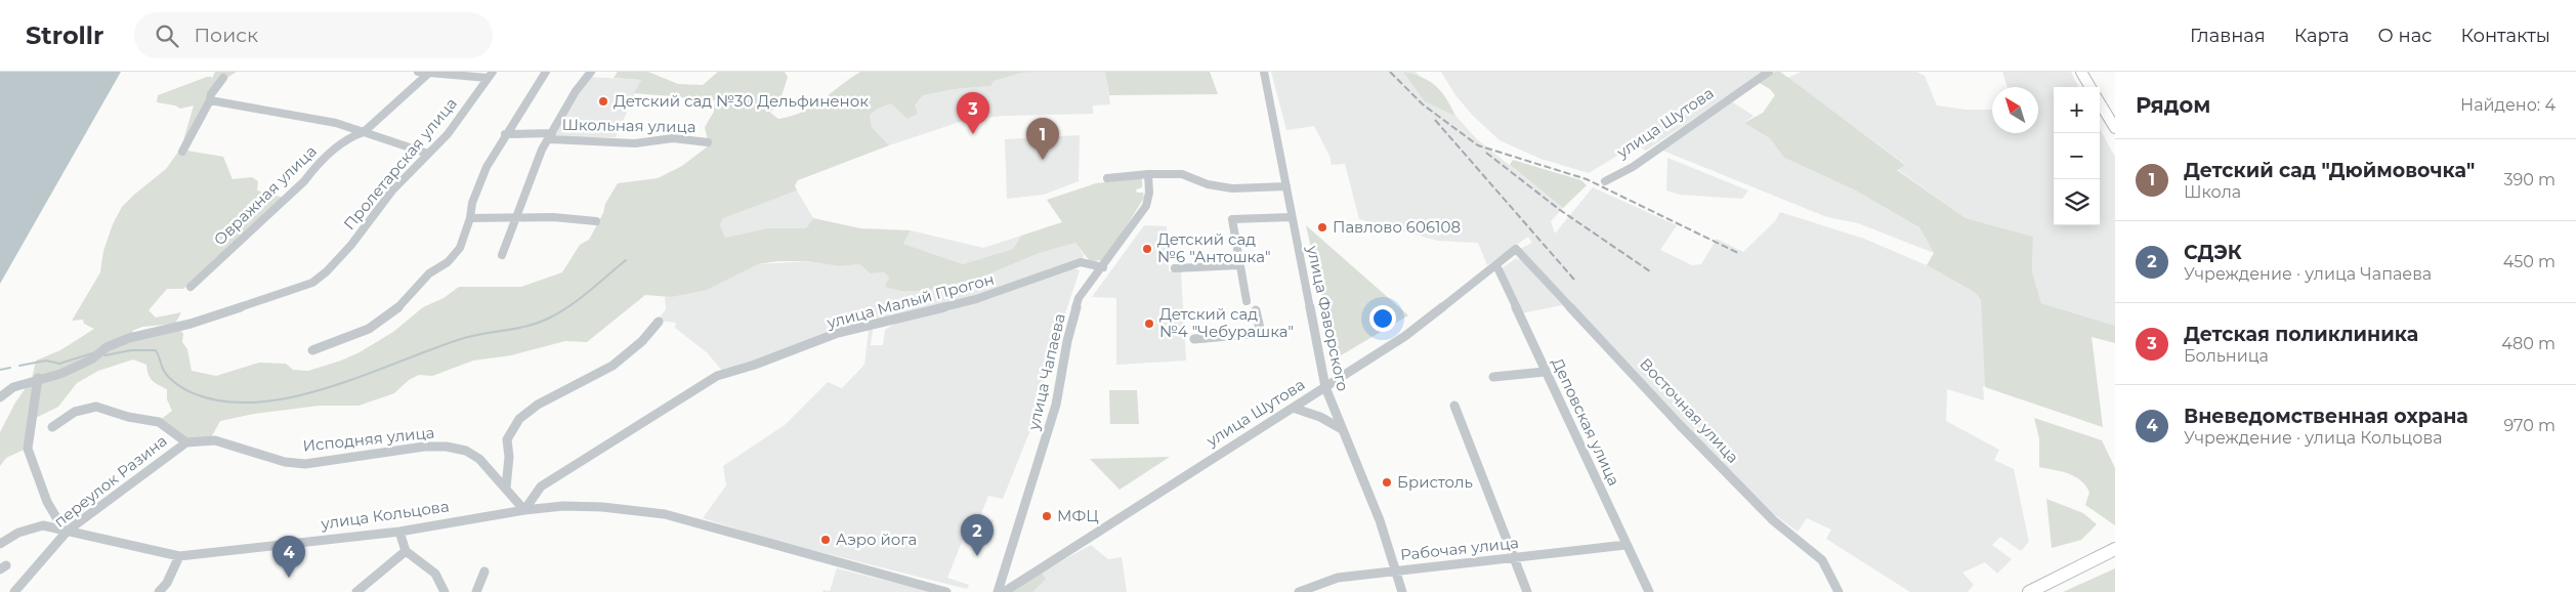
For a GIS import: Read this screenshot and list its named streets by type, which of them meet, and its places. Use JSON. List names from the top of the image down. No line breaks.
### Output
{"streets":{"street":["улица Шутова","Школьная улица","Пролетарская улица","Овражная улица","улица Малый Прогон","улица Фаворского","улица Чапаева","Восточная улица","Деповская улица","Исподняя улица","переулок Разина","улица Кольцова","Рабочая улица"]},"crossings":[["улица Шутова","улица Фаворского"],["улица Шутова","Восточная улица"],["улица Шутова","Деповская улица"],["улица Малый Прогон","улица Чапаева"],["улица Малый Прогон","Исподняя улица"],["улица Фаворского","Рабочая улица"],["Деповская улица","Рабочая улица"],["Исподняя улица","переулок Разина"],["переулок Разина","улица Кольцова"]],"places":["Детский сад №30 Дельфиненок","Павлово 606108","Детский сад №6 \"Антошка\"","Детский сад №4 \"Чебурашка\"","Бристоль","МФЦ","Аэро йога"],"north":"top left","page":{"header":"Strollr","search":"Поиск","nav":["Главная","Карта","О нас","Контакты"],"heading":["Рядом","Найдено: 4"],"map_buttons":["+","−"],"pins":["3","1","2","4"],"list":[{"mark":"1","name":"Детский сад \"Дюймовочка\"","note":"Школа","value":"390 m"},{"mark":"2","name":"СДЭК","note":"Учреждение · улица Чапаева","value":"450 m"},{"mark":"3","name":"Детская поликлиника","note":"Больница","value":"480 m"},{"mark":"4","name":"Вневедомственная охрана","note":"Учреждение · улица Кольцова","value":"970 m"}]}}
